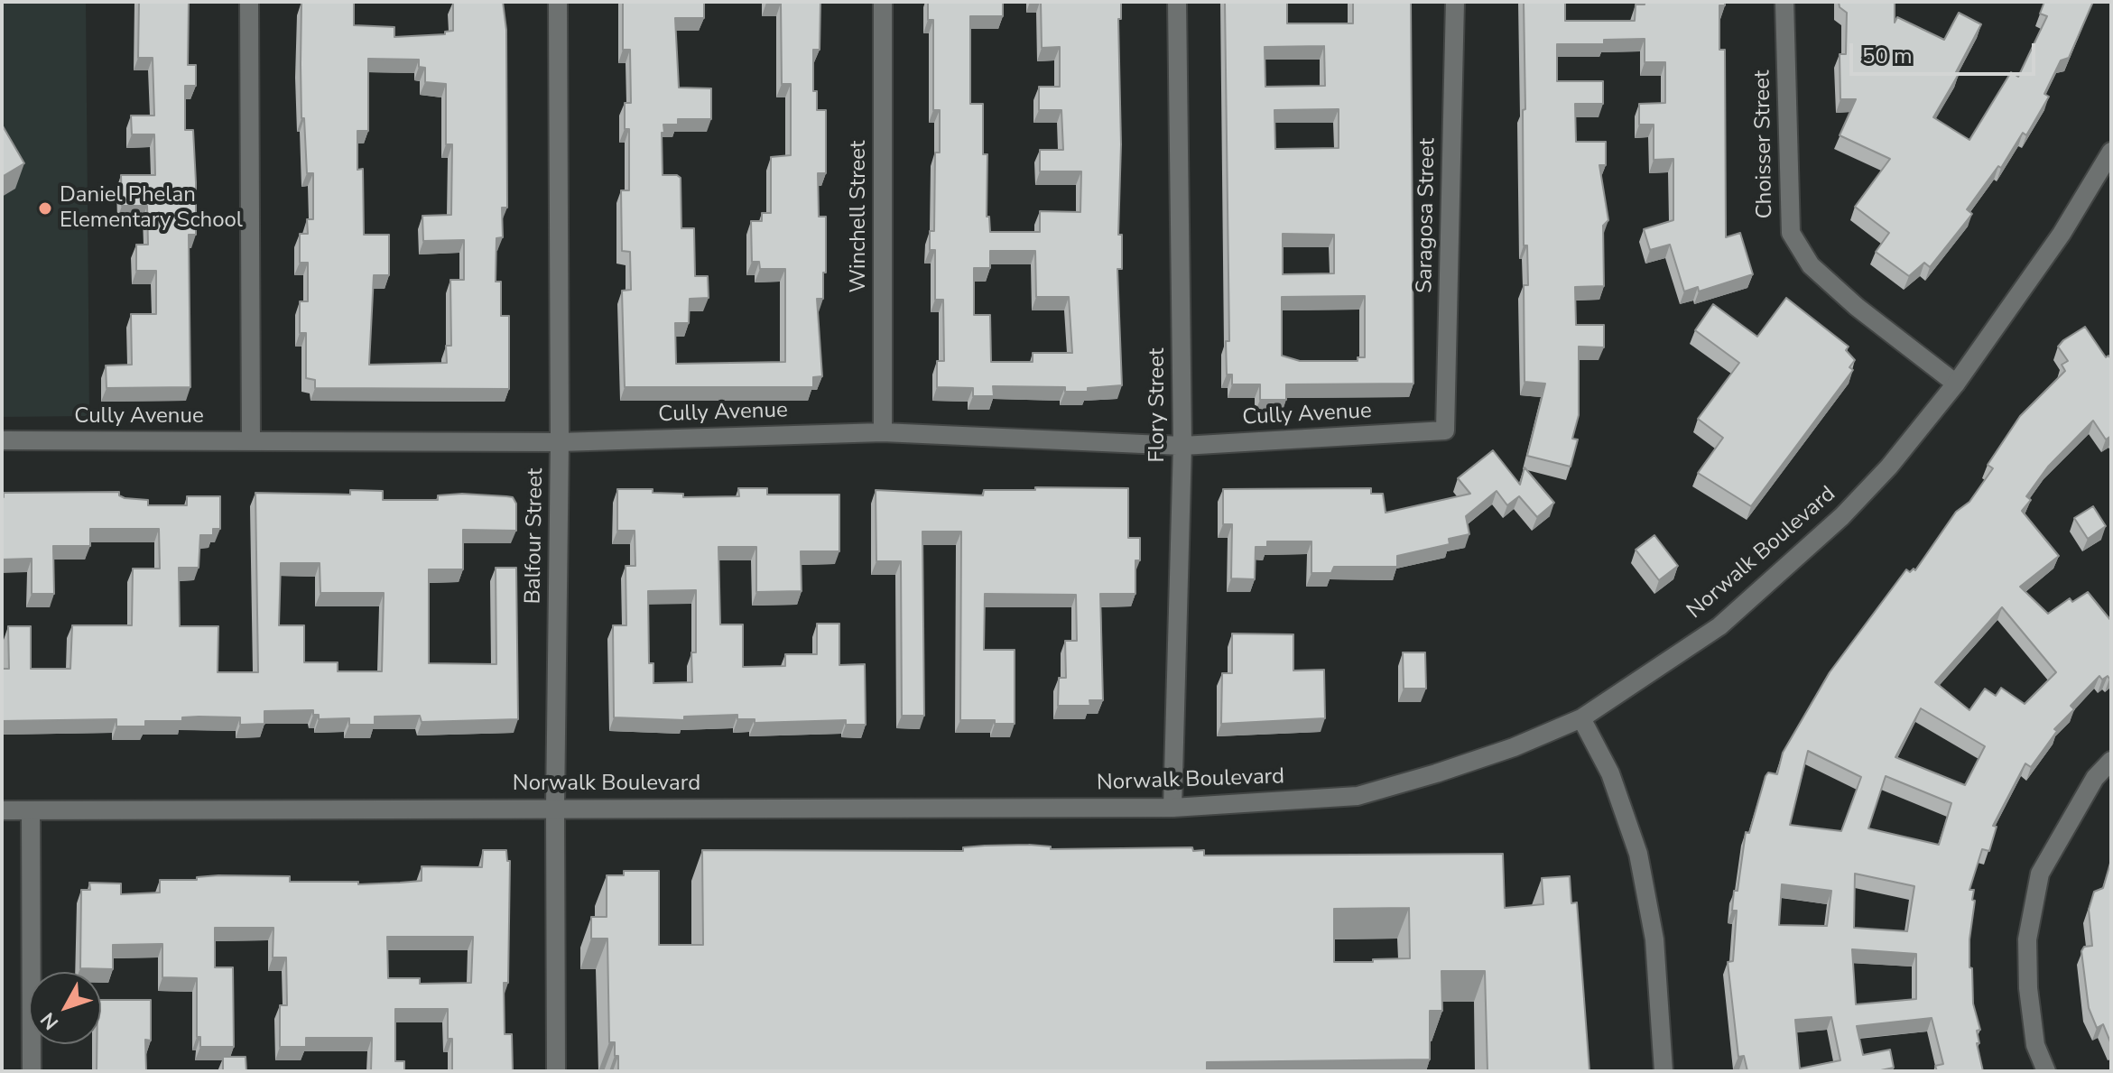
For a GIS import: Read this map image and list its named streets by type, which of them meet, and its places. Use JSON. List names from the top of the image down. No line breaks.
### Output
{"streets":{"street":["Choisser Street","Saragosa Street","Winchell Street","Flory Street","Cully Avenue","Balfour Street","Norwalk Boulevard"]},"crossings":[["Choisser Street","Norwalk Boulevard"],["Saragosa Street","Cully Avenue"],["Winchell Street","Cully Avenue"],["Flory Street","Cully Avenue"],["Flory Street","Norwalk Boulevard"],["Cully Avenue","Balfour Street"],["Balfour Street","Norwalk Boulevard"]],"places":["Daniel Phelan Elementary School"],"scale_bar":"50 m","north":"bottom left"}
